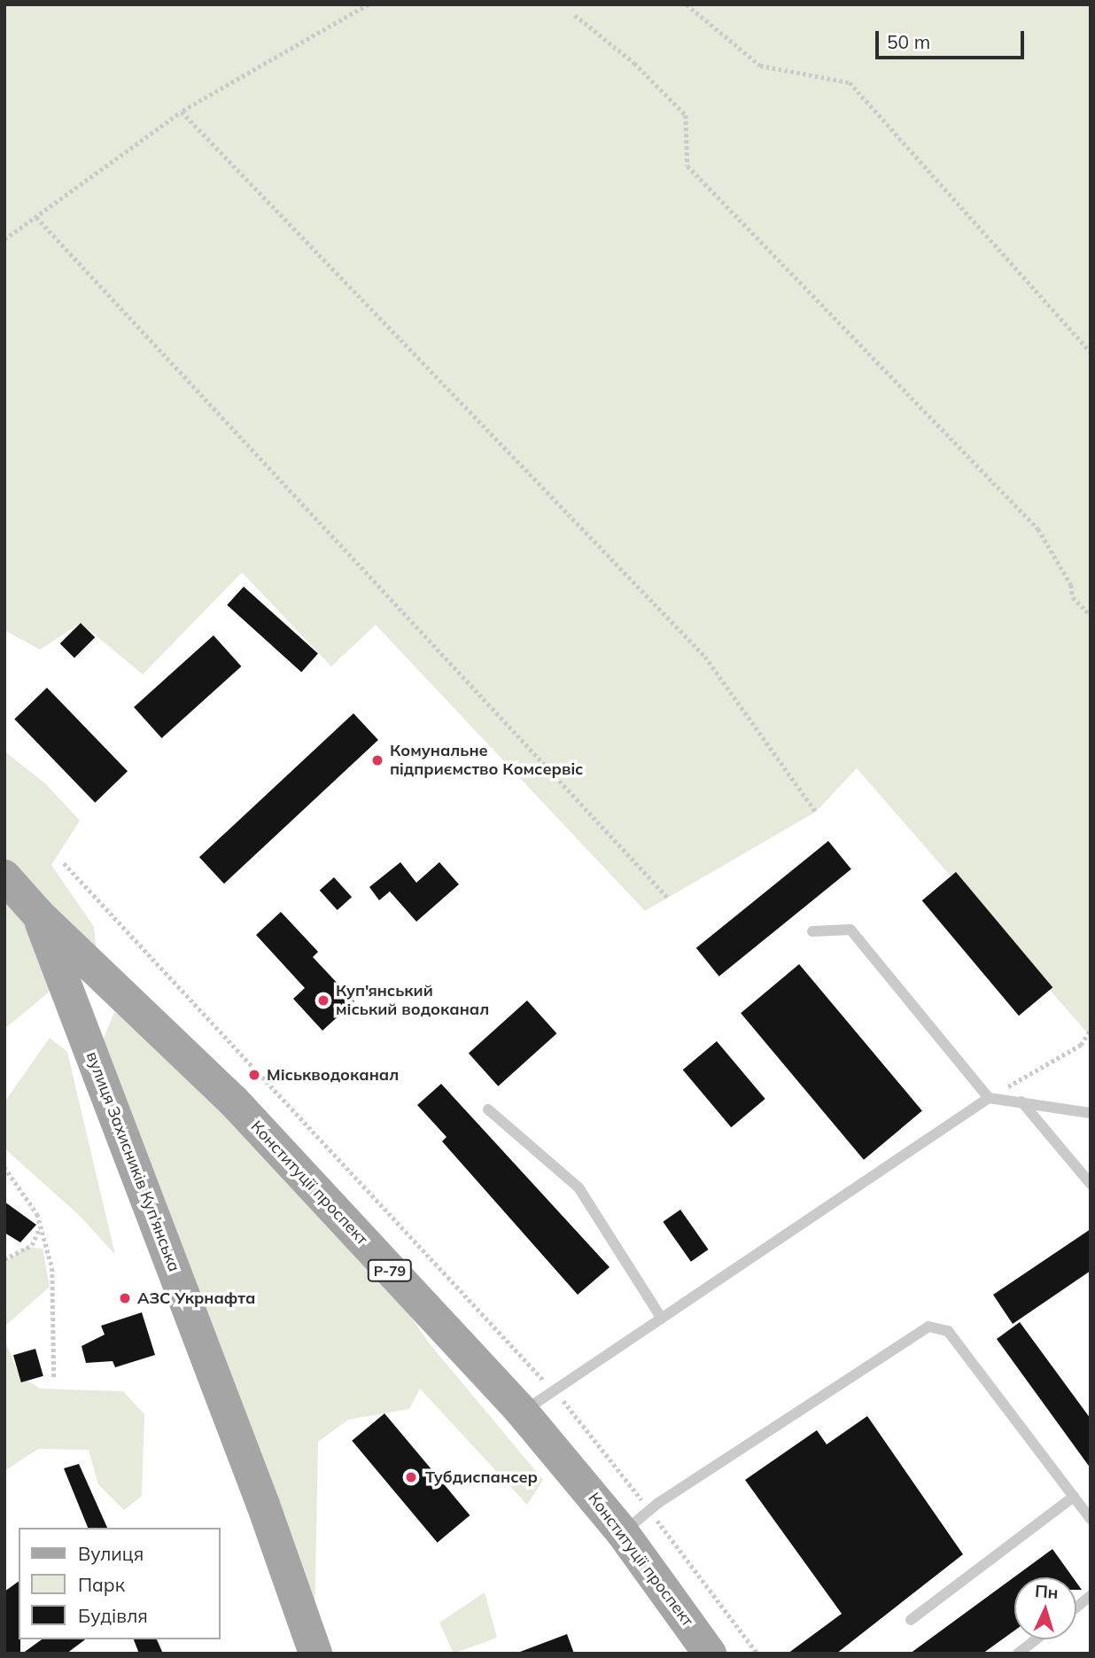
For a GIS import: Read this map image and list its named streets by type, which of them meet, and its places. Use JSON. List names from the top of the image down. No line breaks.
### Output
{"streets":{"main road":["вулиця Захисників Куп'янська","Конституції проспект","Р-79"]},"crossings":[["вулиця Захисників Куп'янська","Конституції проспект"]],"places":["Комунальне пiдприємство Комсервiс","Куп'янський міський водоканал","Міськводоканал","АЗС Укрнафта","Тубдиспансер"],"legend":["Вулиця","Парк","Будівля"],"scale_bar":"50 m","north":"top"}
